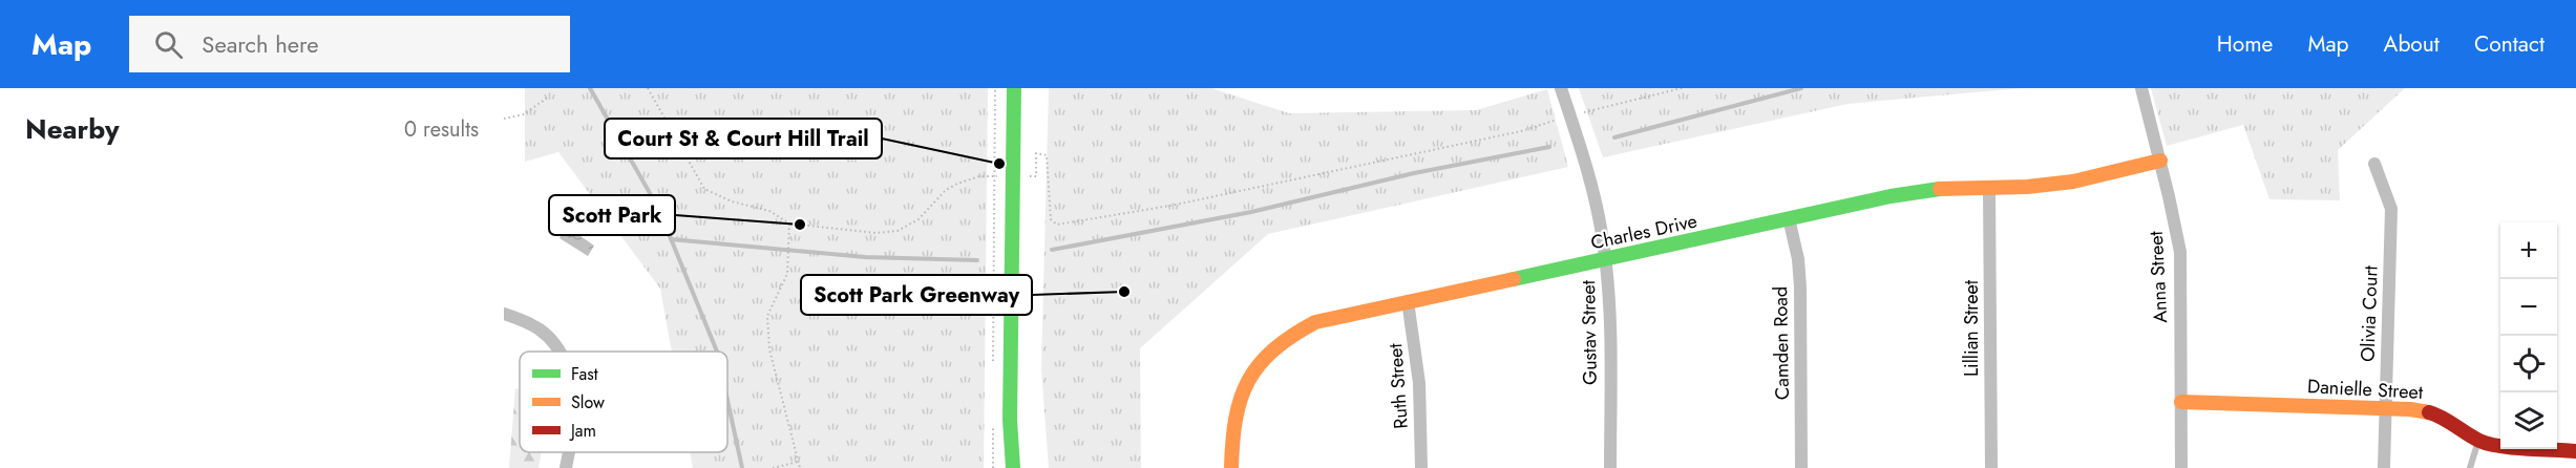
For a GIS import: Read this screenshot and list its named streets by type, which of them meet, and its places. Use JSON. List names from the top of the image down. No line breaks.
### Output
{"streets":{"street":["Charles Drive","Anna Street","Olivia Court","Lillian Street","Gustav Street","Camden Road","Ruth Street","Danielle Street"]},"crossings":[["Charles Drive","Anna Street"],["Charles Drive","Lillian Street"],["Charles Drive","Gustav Street"],["Charles Drive","Camden Road"],["Charles Drive","Ruth Street"],["Anna Street","Danielle Street"],["Olivia Court","Danielle Street"]],"places":["Court St & Court Hill Trail","Scott Park","Scott Park Greenway"],"legend":["Fast","Slow","Jam"],"page":{"header":"Map","search":"Search here","nav":["Home","Map","About","Contact"],"heading":["Nearby","0 results"],"map_buttons":["+","−"]}}
